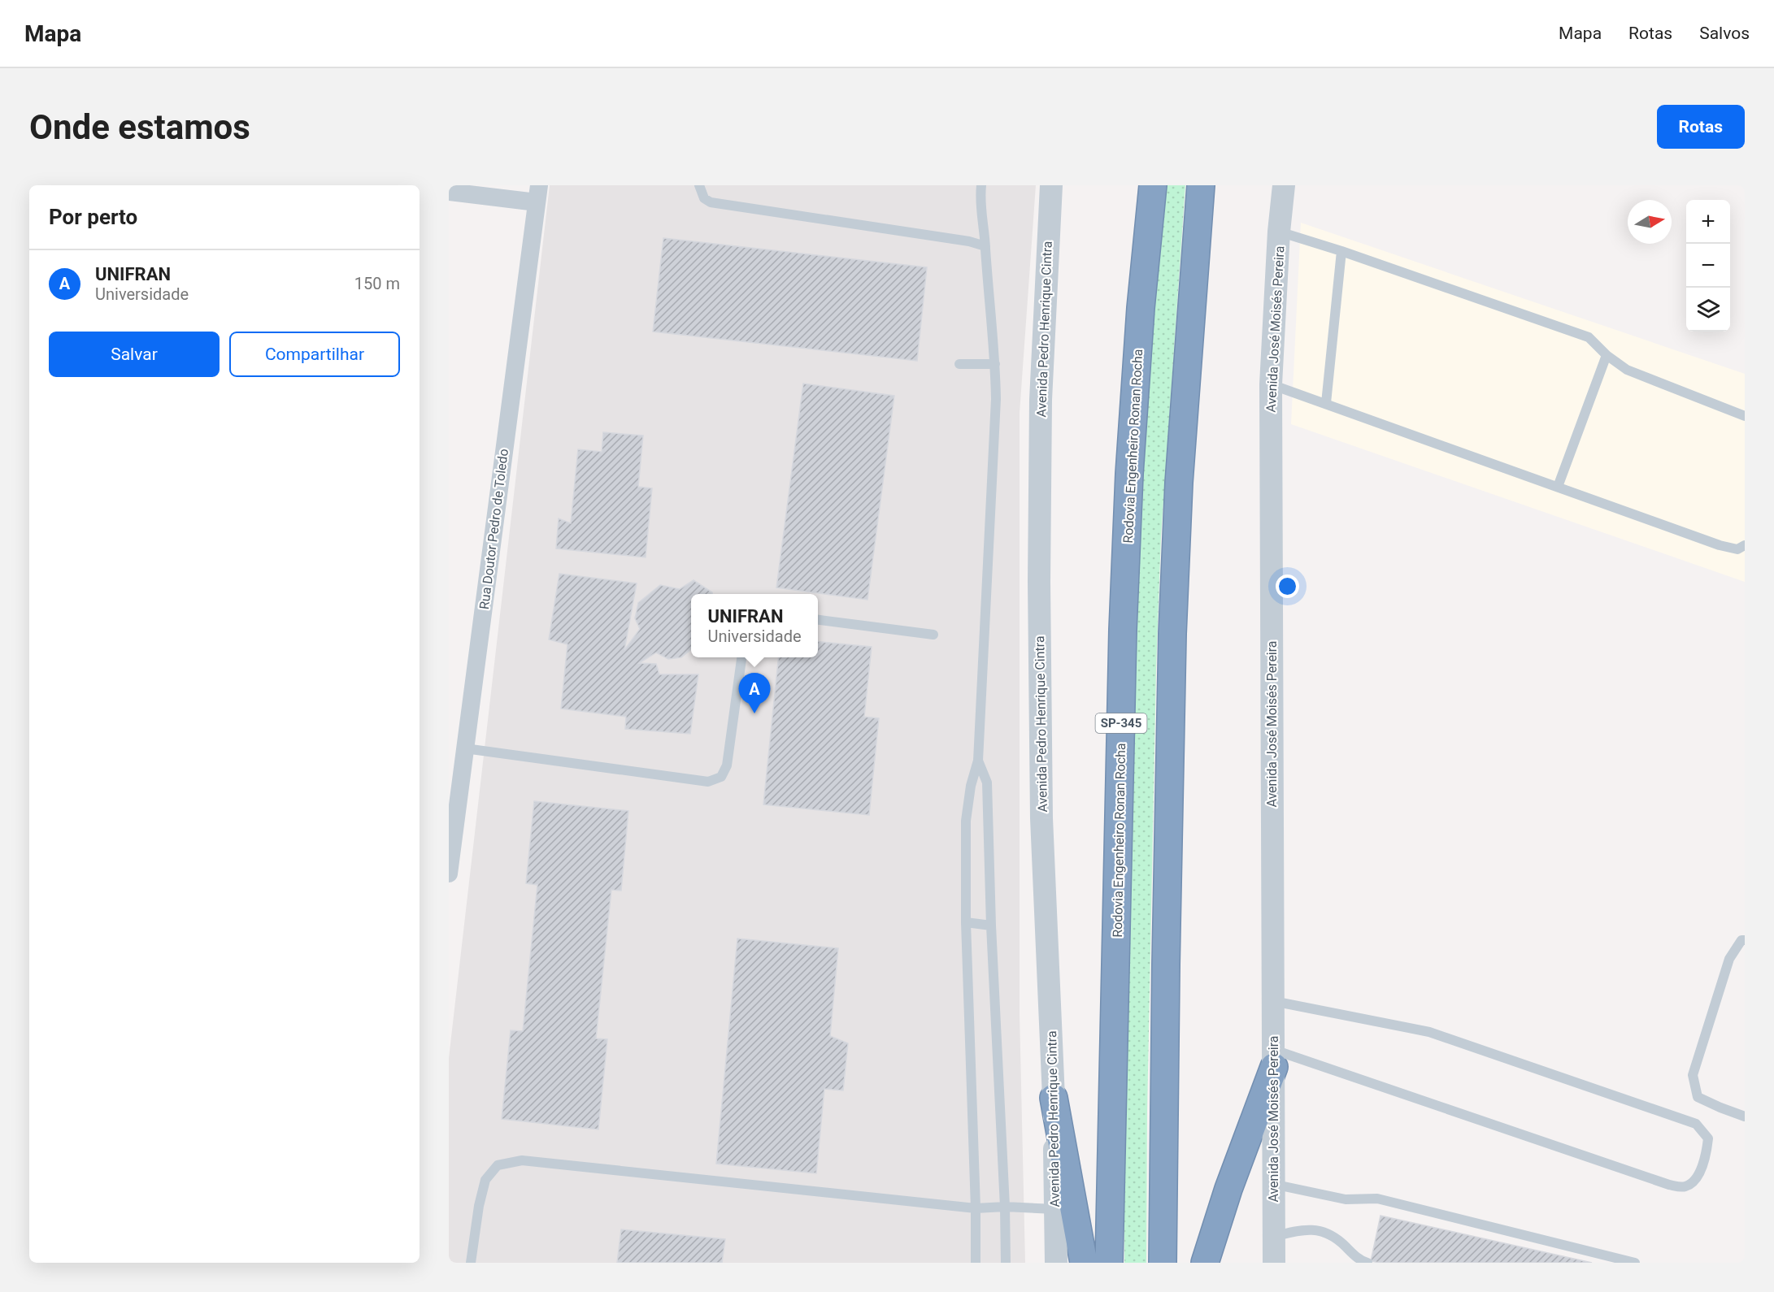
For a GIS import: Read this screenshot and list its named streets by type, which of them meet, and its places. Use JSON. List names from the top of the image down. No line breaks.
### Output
{"streets":{"highway":["Rodovia Engenheiro Ronan Rocha","SP-345"],"street":["Avenida Pedro Henrique Cintra","Avenida José Moisés Pereira","Rua Doutor Pedro de Toledo"]},"north":"right","page":{"header":"Mapa","nav":["Mapa","Rotas","Salvos"],"buttons":["Rotas",["Salvar","Compartilhar"]],"title":"Onde estamos","heading":"Por perto","map_buttons":["+","−"],"list":[{"mark":"A","name":"UNIFRAN","note":"Universidade","value":"150 m"}],"popup":["UNIFRAN","Universidade"],"pins":"A"}}
